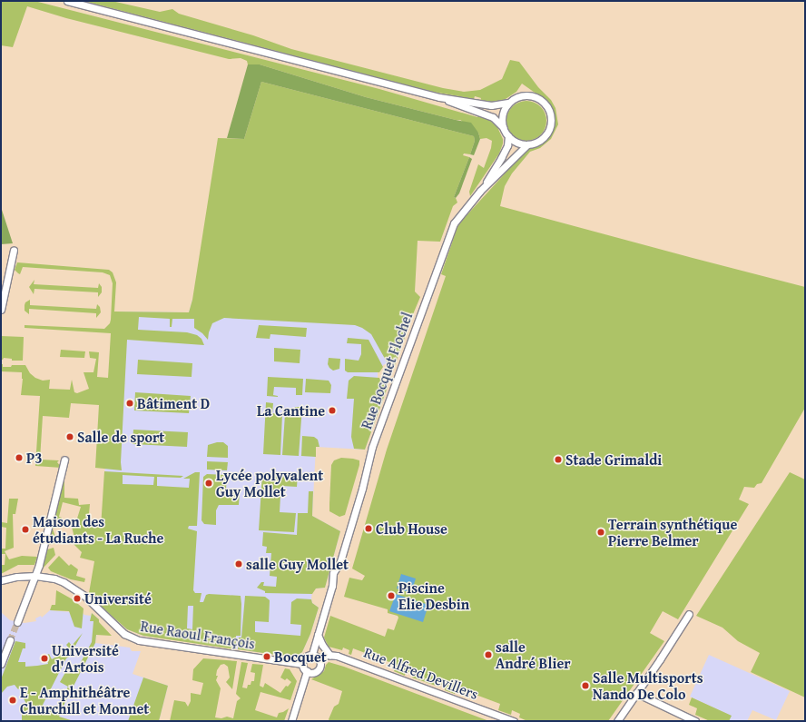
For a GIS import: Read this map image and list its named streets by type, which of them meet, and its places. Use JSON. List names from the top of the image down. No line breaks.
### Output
{"streets":{"street":["Rue Bocquet Flochel","Rue Raoul François","Rue Alfred Devillers"]},"crossings":[["Rue Bocquet Flochel","Rue Raoul François"]],"places":["Bâtiment D","La Cantine","Salle de sport","P3","Stade Grimaldi","Lycée polyvalent Guy Mollet","Club House","Maison des étudiants - La Ruche","Terrain synthétique Pierre Belmer","salle Guy Mollet","Piscine Elie Desbin","Université","salle André Blier","Bocquet","Université d'Artois","Salle Multisports Nando De Colo","E - Amphithéâtre Churchill et Monnet"]}
